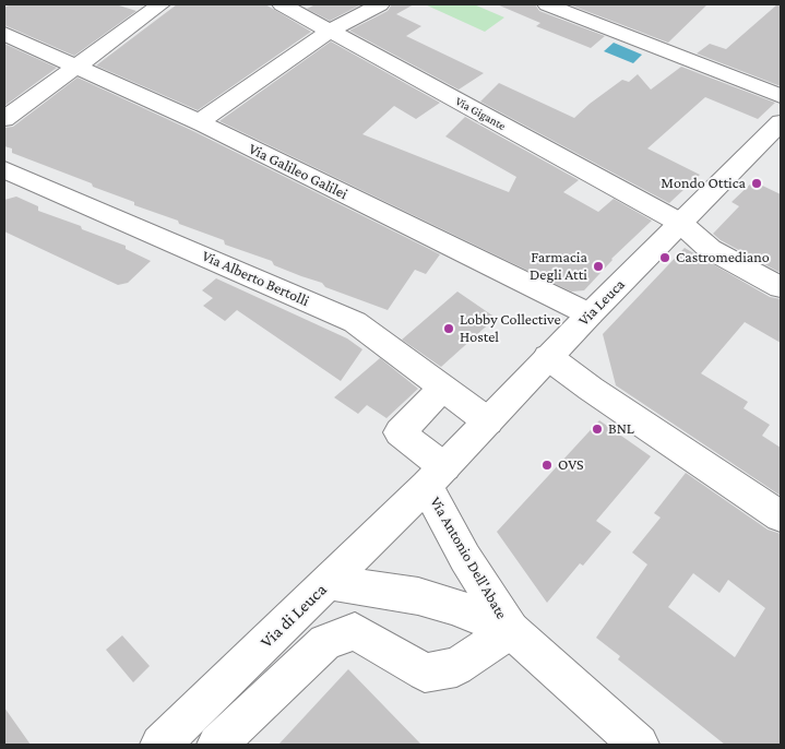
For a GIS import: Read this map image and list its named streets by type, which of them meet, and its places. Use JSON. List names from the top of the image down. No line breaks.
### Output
{"streets":{"street":["Via Gigante","Via Galileo Galilei","Via Alberto Bertolli","Via Leuca","Via Antonio Dell'Abate","Via di Leuca"]},"crossings":[["Via Gigante","Via Leuca"],["Via Galileo Galilei","Via Leuca"],["Via Alberto Bertolli","Via Leuca"],["Via Leuca","Via Antonio Dell'Abate"],["Via Leuca","Via di Leuca"],["Via Antonio Dell'Abate","Via di Leuca"]],"places":["Mondo Ottica","Castromediano","Farmacia Degli Atti","Lobby Collective Hostel","BNL","OVS"]}
